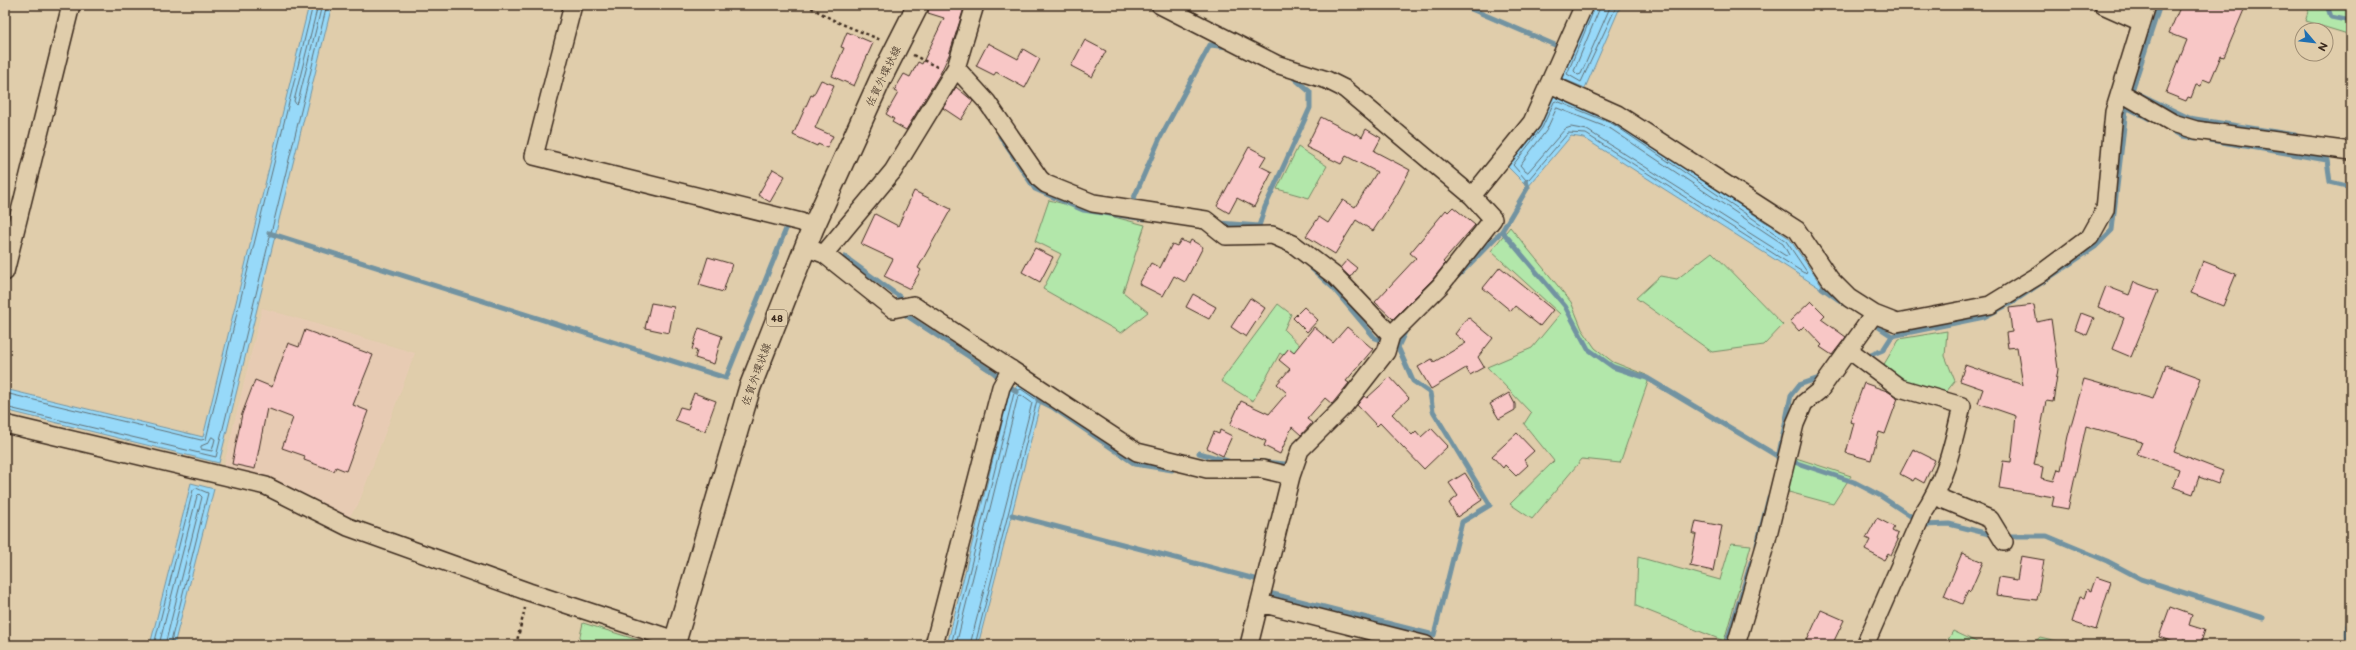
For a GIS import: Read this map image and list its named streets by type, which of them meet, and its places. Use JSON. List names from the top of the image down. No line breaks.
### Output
{"streets":{"main road":["佐賀外環状線","48"]},"north":"bottom right"}
